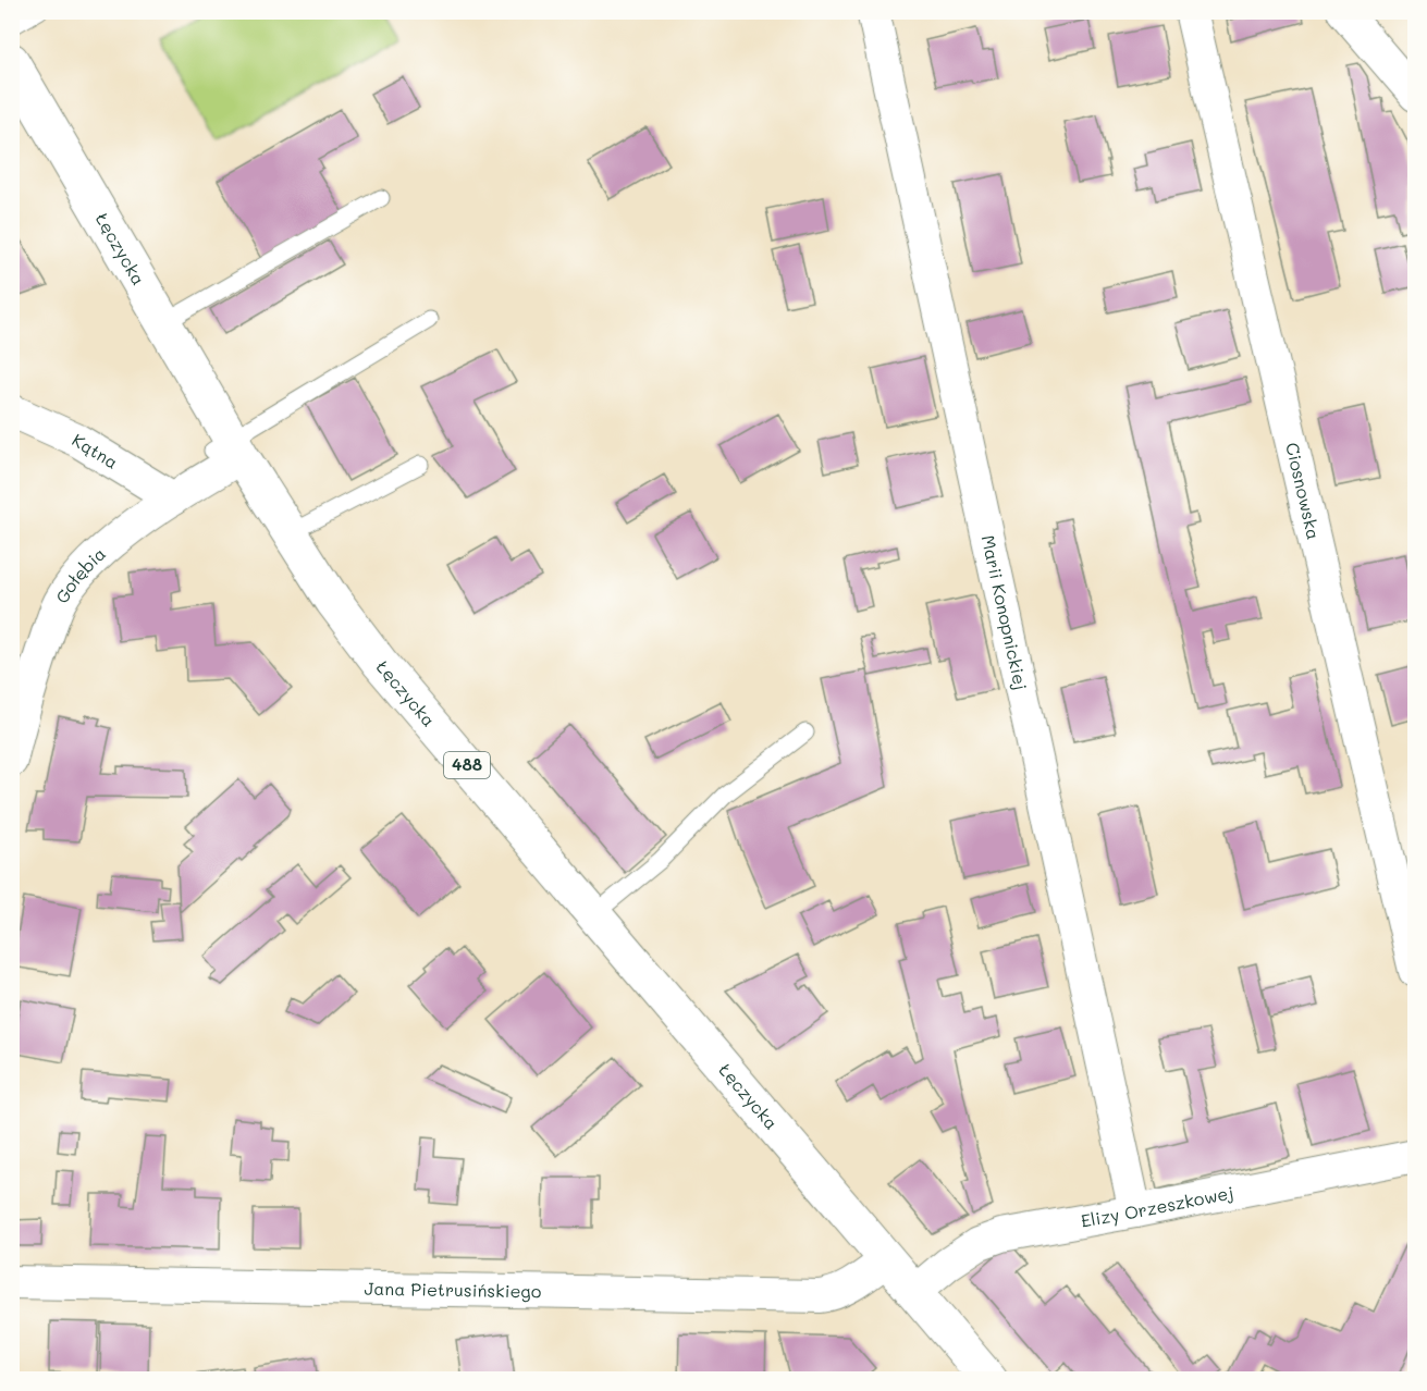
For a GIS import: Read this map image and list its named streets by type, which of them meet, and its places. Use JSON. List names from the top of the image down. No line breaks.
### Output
{"streets":{"main road":["Łęczycka","488"],"street":["Kątna","Ciosnowska","Gołębia","Marii Konopnickiej","Elizy Orzeszkowej","Jana Pietrusińskiego"]},"crossings":[["Łęczycka","Gołębia"],["Łęczycka","Elizy Orzeszkowej"],["Łęczycka","Jana Pietrusińskiego"],["Kątna","Gołębia"],["Marii Konopnickiej","Elizy Orzeszkowej"]]}
